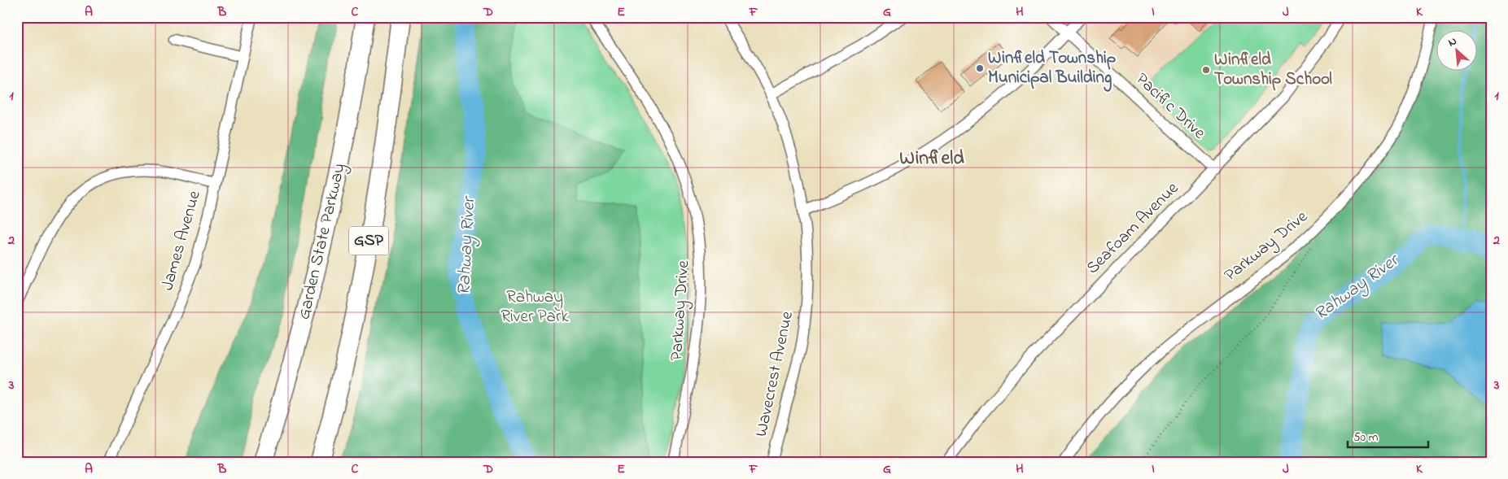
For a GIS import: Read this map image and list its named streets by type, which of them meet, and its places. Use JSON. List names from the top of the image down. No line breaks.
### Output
{"streets":{"highway":["GSP","Garden State Parkway"],"street":["Pacific Drive","Seafoam Avenue","James Avenue","Parkway Drive","Wavecrest Avenue"]},"crossings":[["Pacific Drive","Seafoam Avenue"]],"districts":["Winfield"],"water":["Rahway River"],"parks":["Rahway River Park"],"places":["Winfield Township Municipal Building","Winfield Township School"],"scale_bar":"50 m","north":"top left","grid":{"columns":["A","B","C","D","E","F","G","H","I","J","K"],"rows":["1","2","3"]}}
